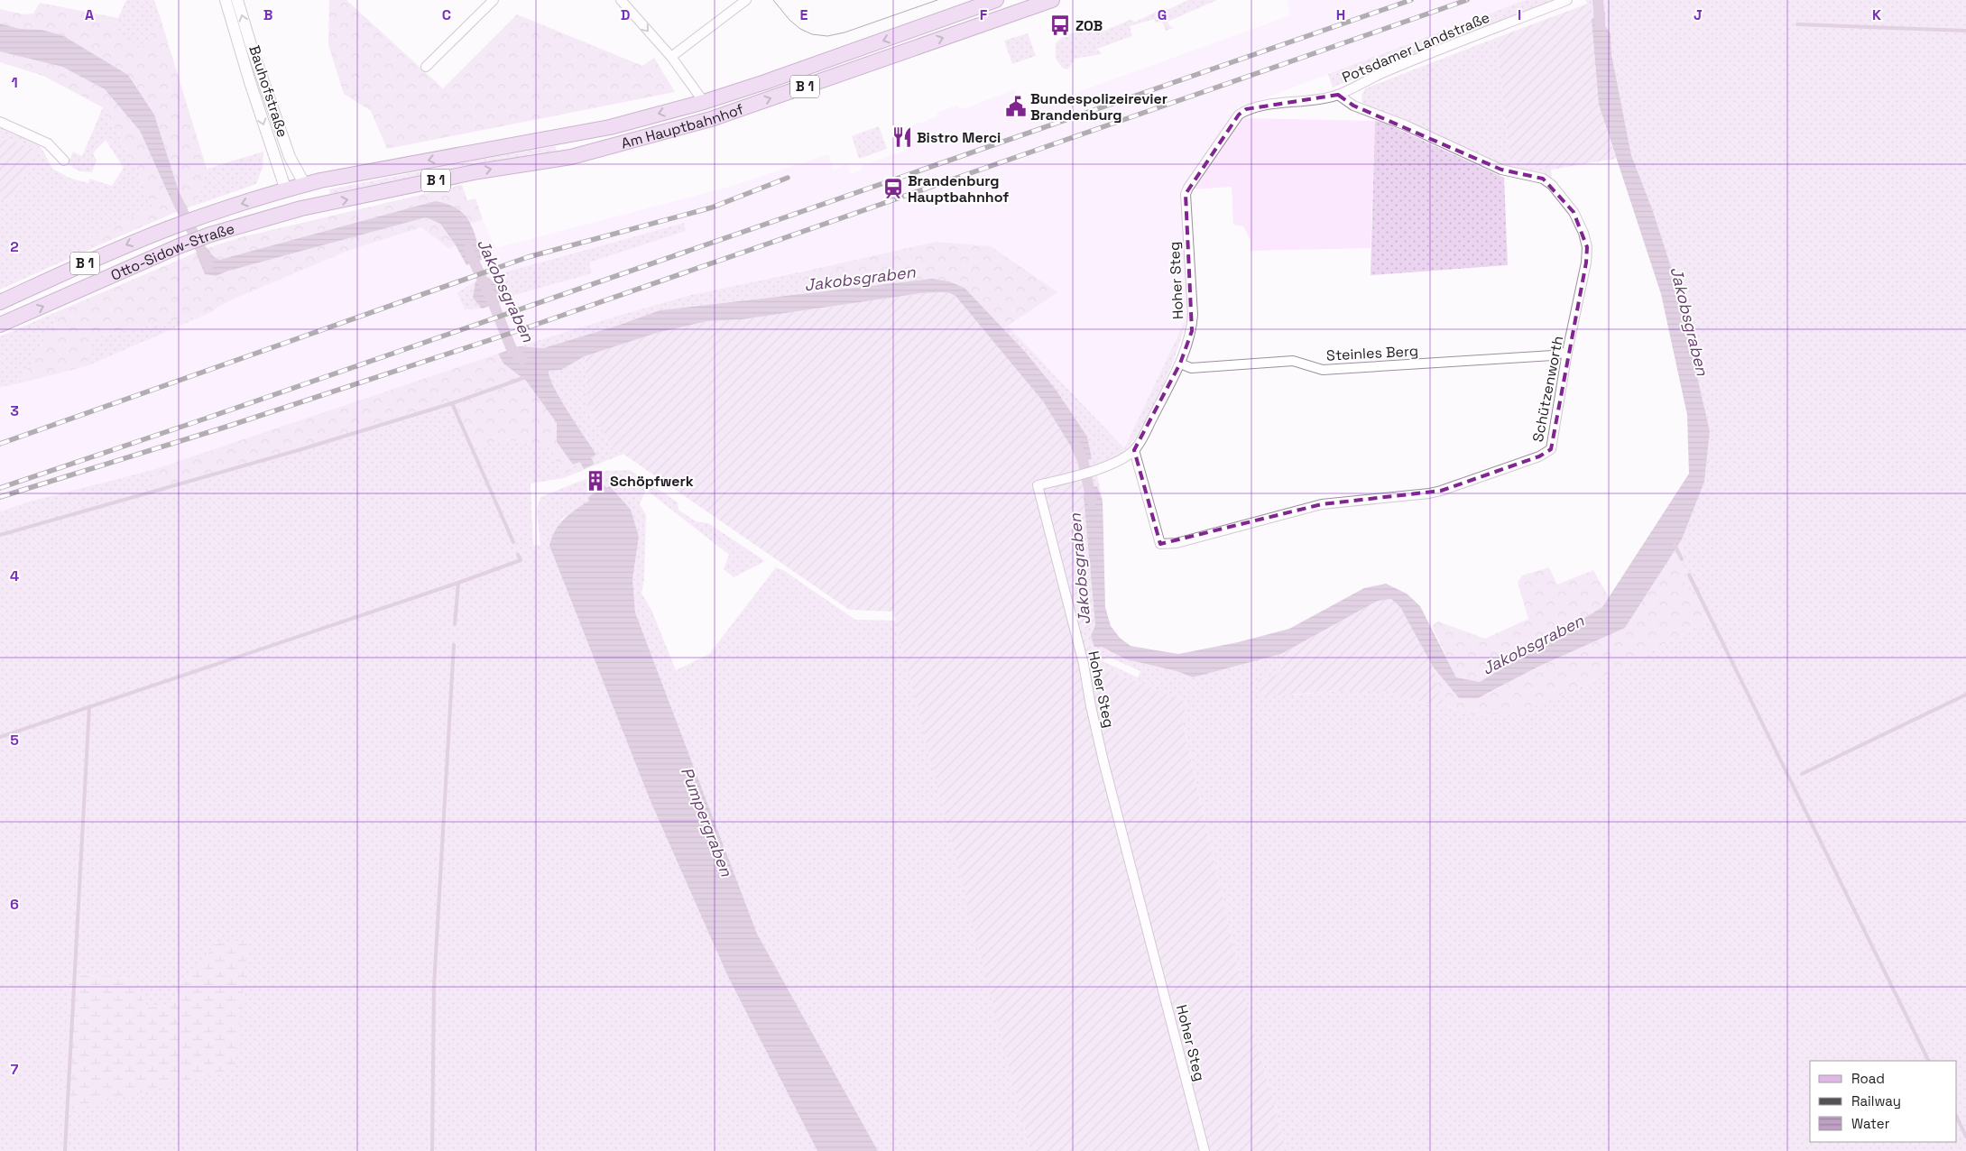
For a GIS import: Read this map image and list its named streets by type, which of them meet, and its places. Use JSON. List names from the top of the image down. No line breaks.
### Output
{"streets":{"main road":["B 1","Am Hauptbahnhof","Otto-Sidow-Straße"],"street":["Potsdamer Landstraße","Bauhofstraße","Hoher Steg","Steinles Berg","Schützenworth"]},"crossings":[["Potsdamer Landstraße","Hoher Steg"],["Potsdamer Landstraße","Schützenworth"],["Bauhofstraße","Am Hauptbahnhof"],["Bauhofstraße","Otto-Sidow-Straße"],["Am Hauptbahnhof","Otto-Sidow-Straße"],["Hoher Steg","Steinles Berg"],["Hoher Steg","Schützenworth"],["Steinles Berg","Schützenworth"]],"water":["Jakobsgraben","Pumpergraben"],"places":{"bus stop":["ZOB"],"public building":["Bundespolizeirevier Brandenburg"],"restaurant":["Bistro Merci"],"station":["Brandenburg Hauptbahnhof"],"building":["Schöpfwerk"]},"legend":["Road","Railway","Water"],"grid":{"columns":["A","B","C","D","E","F","G","H","I","J","K"],"rows":["1","2","3","4","5","6","7"]}}
